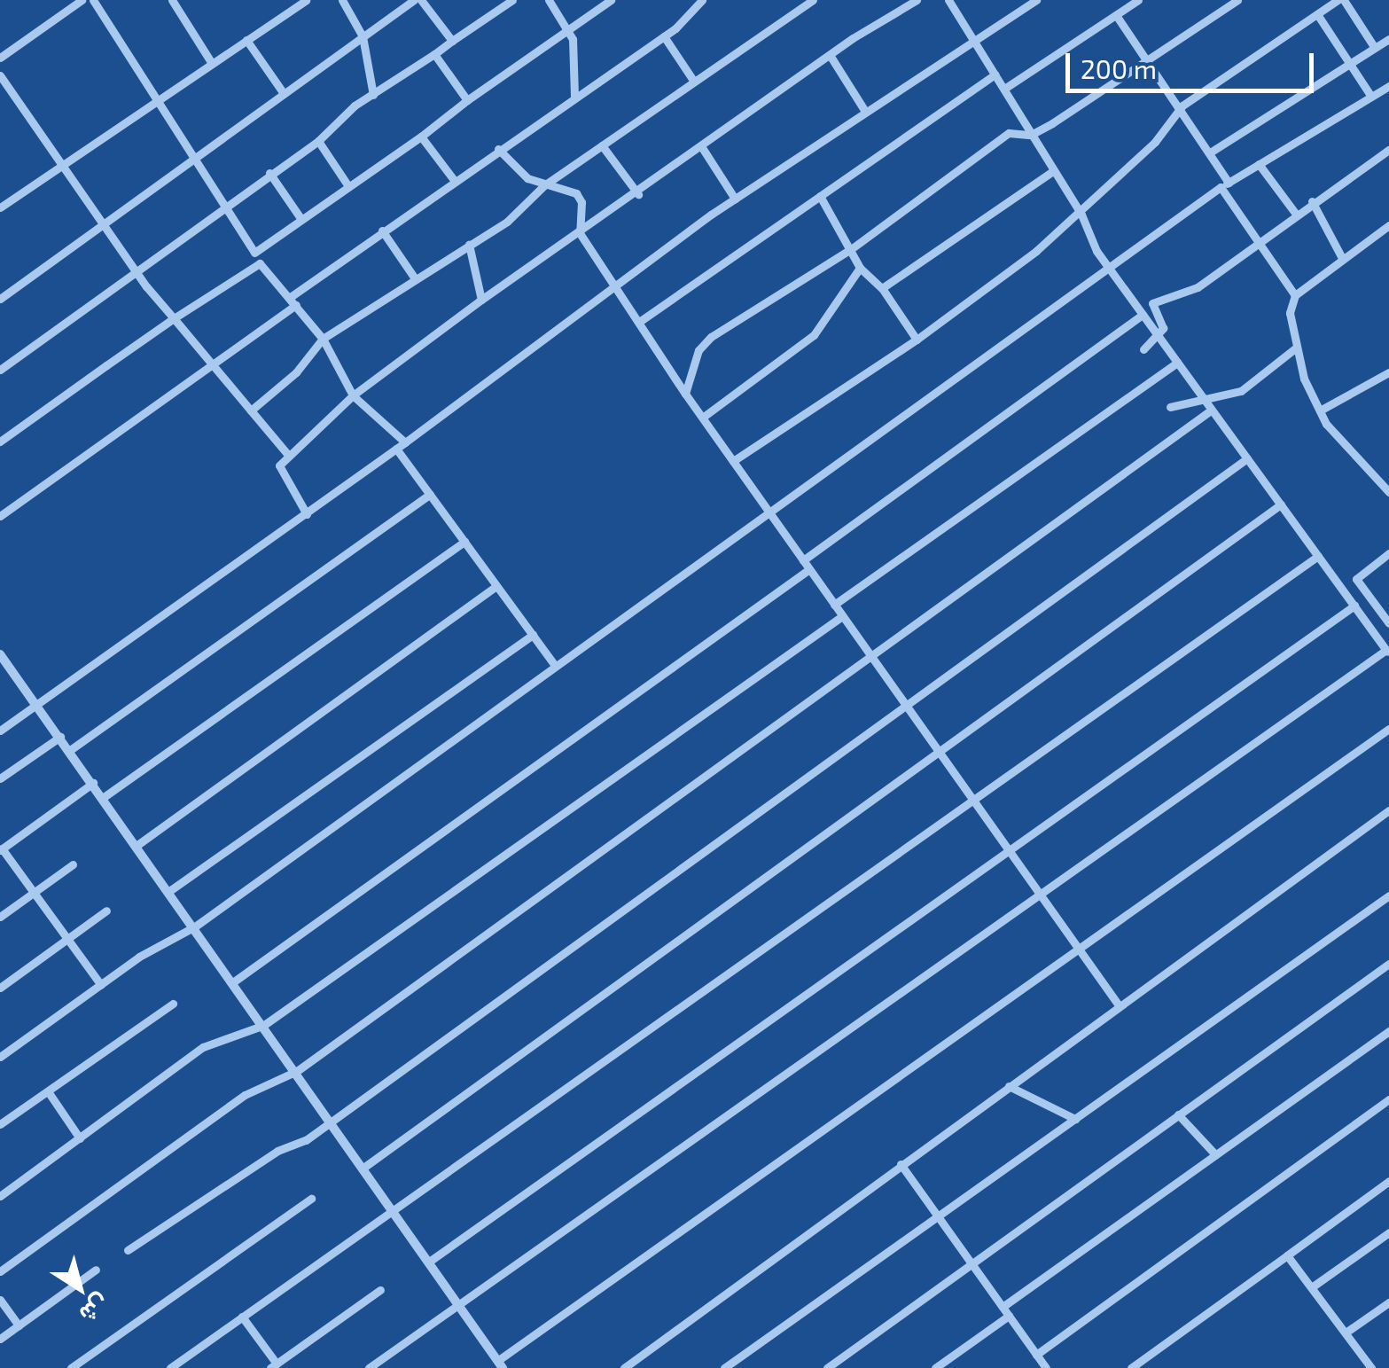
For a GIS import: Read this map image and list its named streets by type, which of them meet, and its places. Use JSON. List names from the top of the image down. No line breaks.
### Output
{"scale_bar":"200 m","north":"bottom right"}
